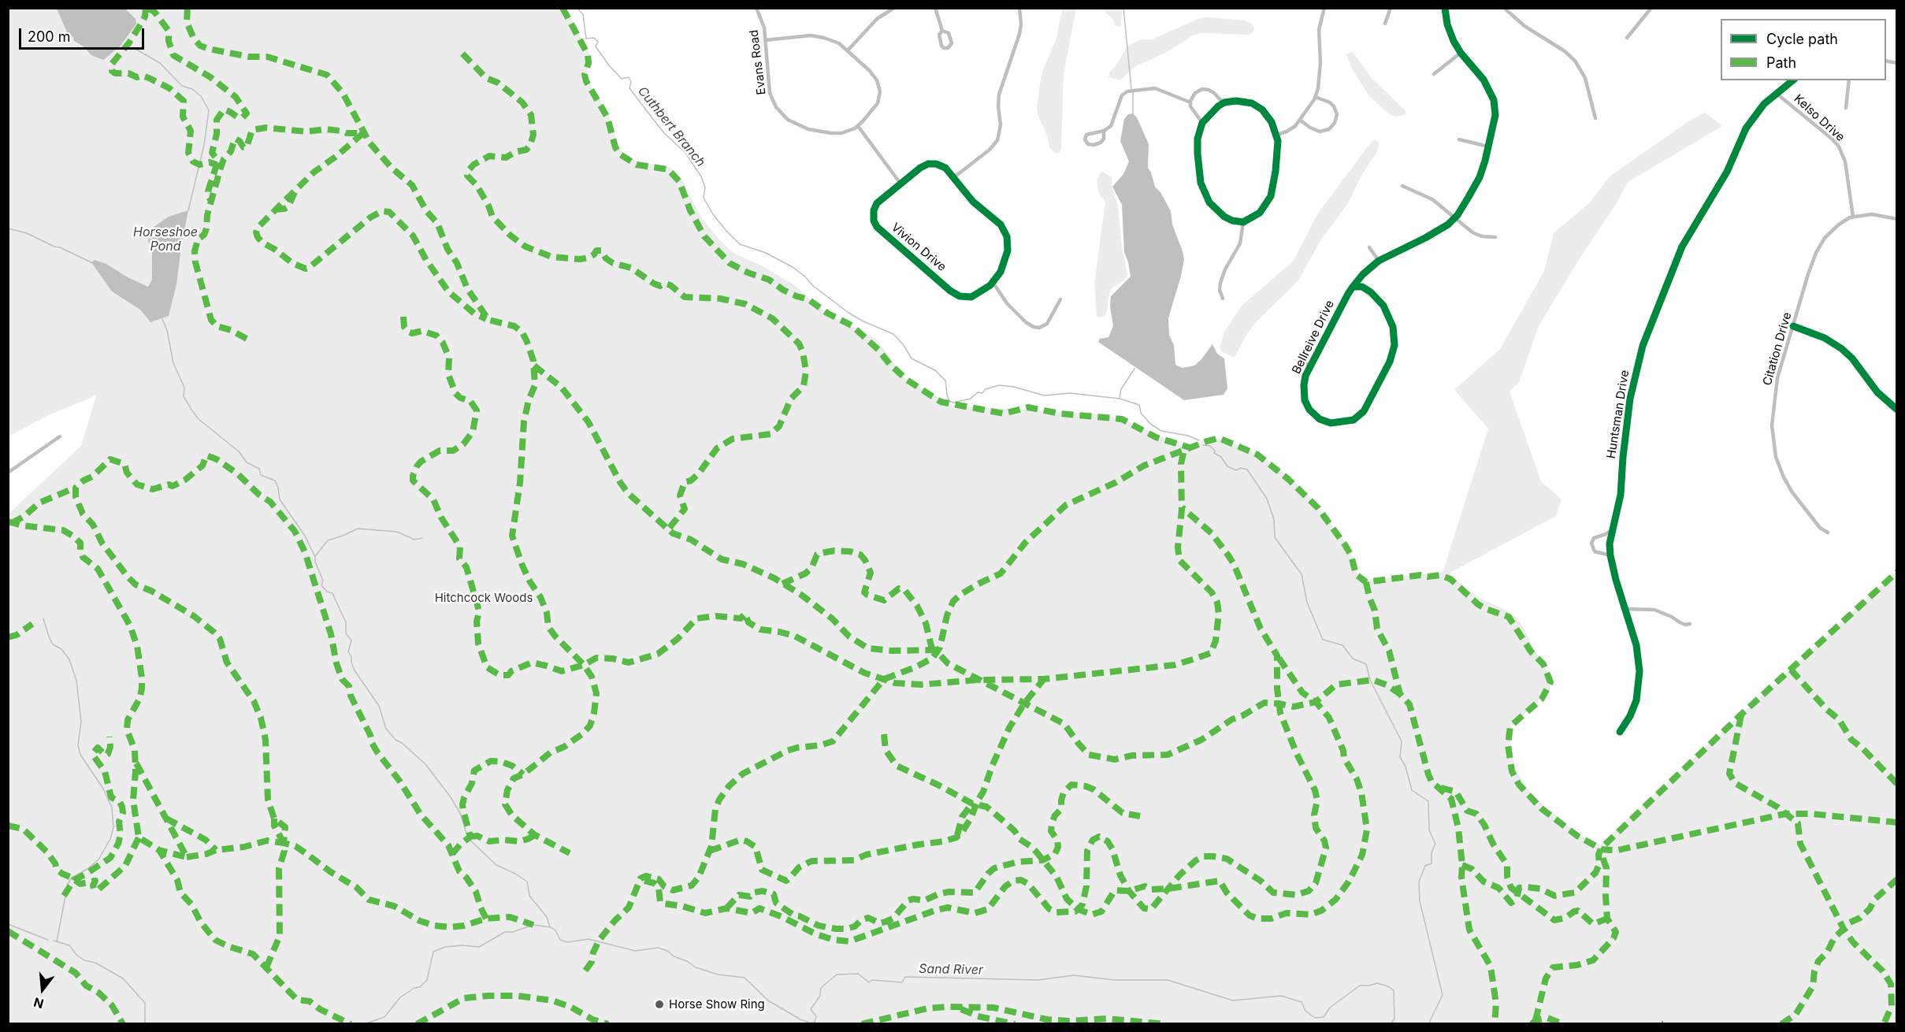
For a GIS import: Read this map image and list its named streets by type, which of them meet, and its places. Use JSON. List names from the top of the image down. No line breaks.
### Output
{"streets":{"street":["Evans Road","Kelso Drive","Vivion Drive","Bellreive Drive","Citation Drive","Huntsman Drive"]},"crossings":[["Kelso Drive","Citation Drive"],["Kelso Drive","Huntsman Drive"]],"water":["Cuthbert Branch","Horseshoe Pond","Sand River"],"parks":["Hitchcock Woods"],"places":["Horse Show Ring"],"legend":["Cycle path","Path"],"scale_bar":"200 m","north":"bottom"}
